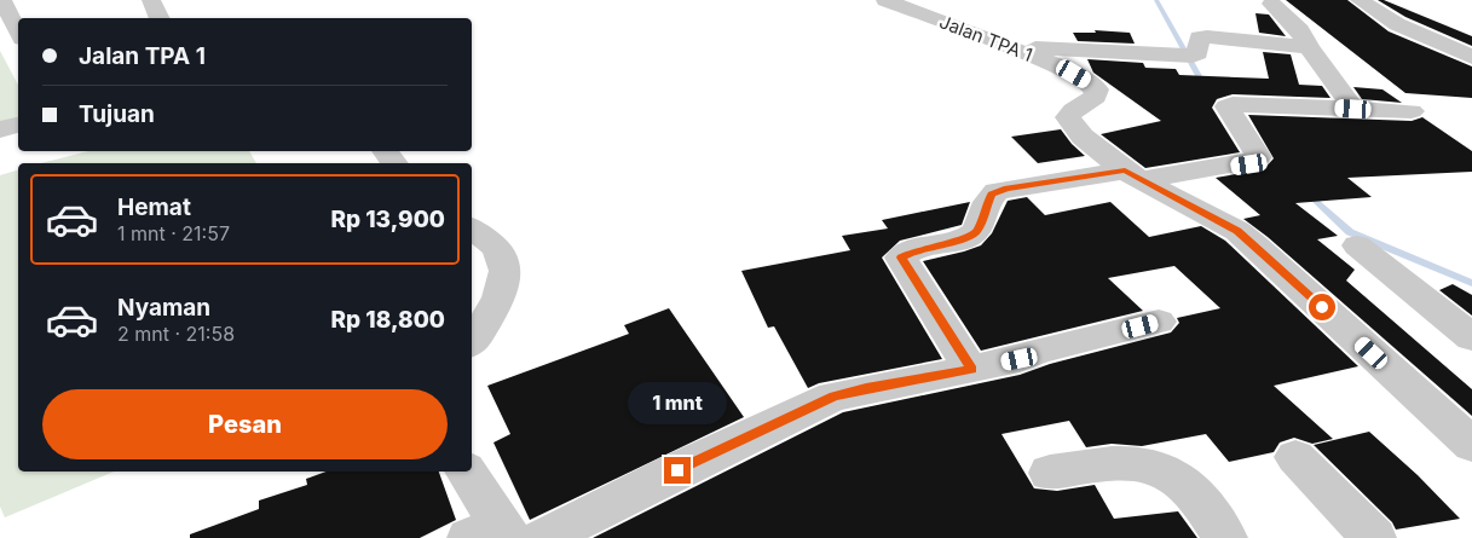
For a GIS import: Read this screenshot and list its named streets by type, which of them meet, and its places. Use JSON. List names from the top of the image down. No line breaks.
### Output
{"streets":{"street":["Jalan TPA 1"]},"page":{"banner":["Jalan TPA 1","Tujuan"],"list":[{"name":"Hemat","note":"1 mnt · 21:57","value":"Rp 13,900"},{"name":"Nyaman","note":"2 mnt · 21:58","value":"Rp 18,800"}],"buttons":"Pesan","bubble":"1 mnt"}}
